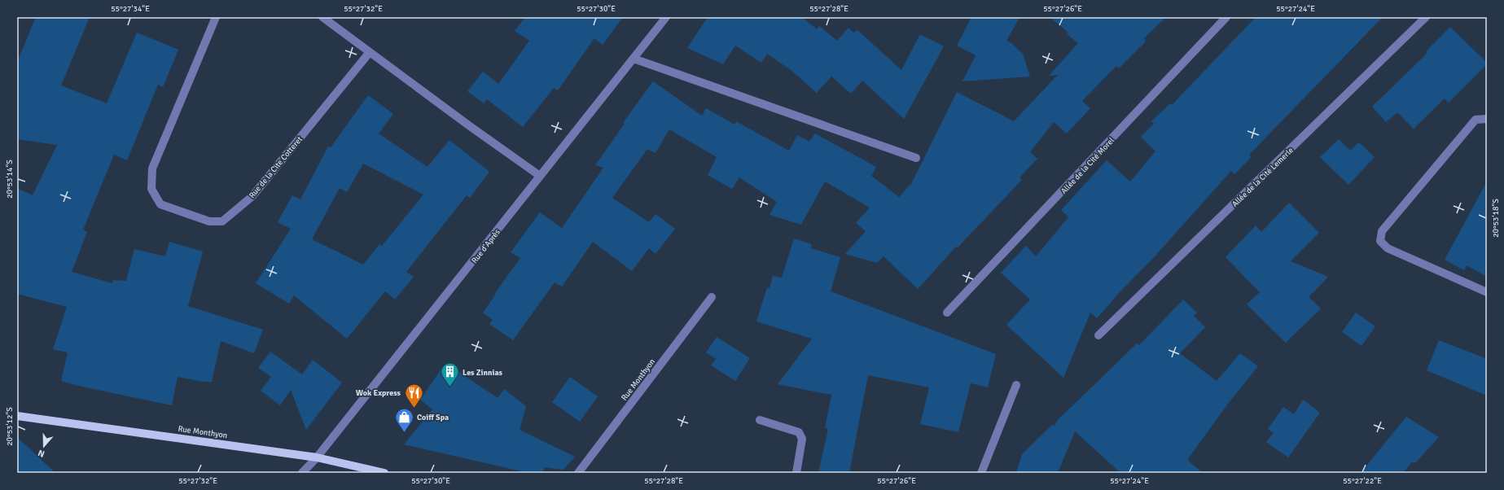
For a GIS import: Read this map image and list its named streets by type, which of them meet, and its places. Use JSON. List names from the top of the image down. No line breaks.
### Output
{"streets":{"main road":["Rue Monthyon"],"street":["Allée de la Cité Morel","Rue de la Cite Cotteret","Allée de la Cité Lemerle","Rue d'Après"]},"crossings":[["Rue d'Après","Rue Monthyon"]],"places":{"building":["Les Zinnias"],"restaurant":["Wok Express"],"shop":["Coiff Spa"]},"north":"bottom","coordinates":["55°27'34\"E","55°27'32\"E","55°27'30\"E","55°27'28\"E","55°27'26\"E","55°27'24\"E","20°53'14\"S","20°53'18\"S","20°53'12\"S","55°27'22\"E"]}
